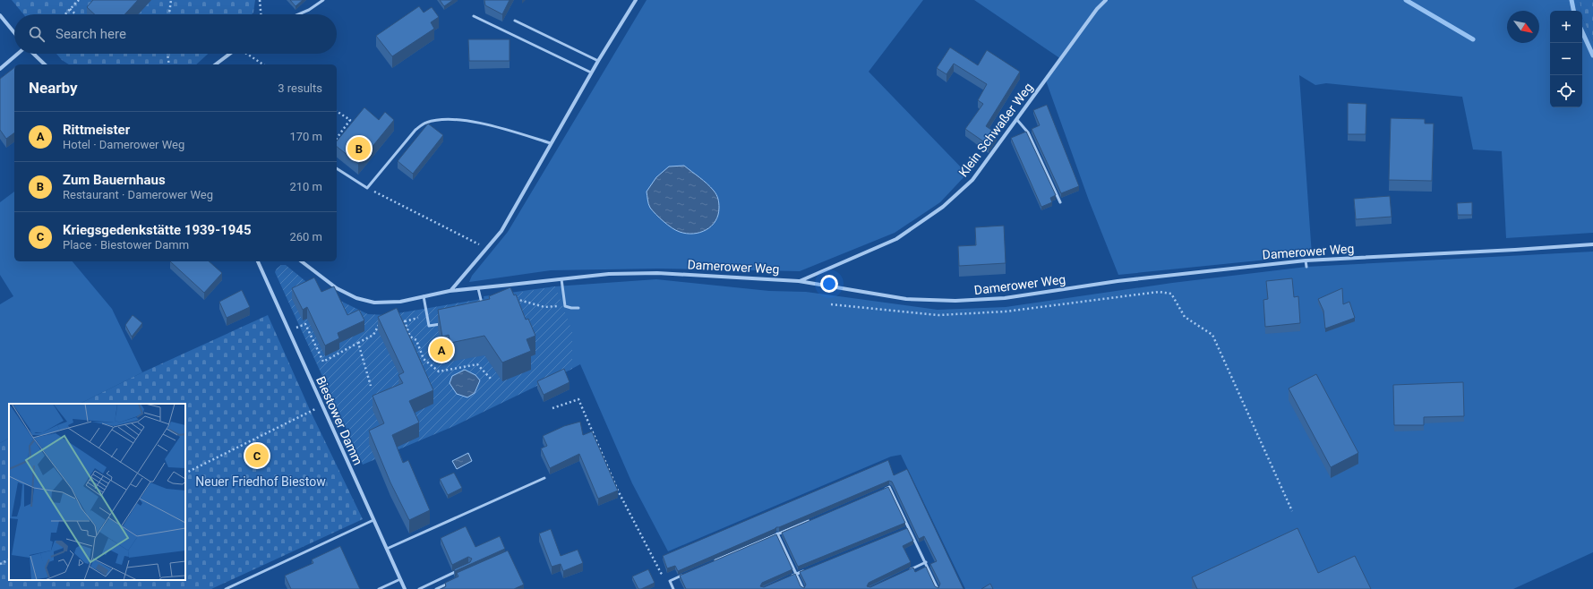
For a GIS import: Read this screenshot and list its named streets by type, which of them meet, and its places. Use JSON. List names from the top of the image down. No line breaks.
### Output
{"streets":{"street":["Klein Schwaßer Weg","Damerower Weg","Biestower Damm"]},"crossings":[["Klein Schwaßer Weg","Damerower Weg"]],"parks":["Neuer Friedhof Biestow"],"north":"bottom right","page":{"map_buttons":["+","−"],"search":"Search here","heading":["Nearby","3 results"],"list":[{"mark":"A","name":"Rittmeister","note":"Hotel · Damerower Weg","value":"170 m"},{"mark":"B","name":"Zum Bauernhaus","note":"Restaurant · Damerower Weg","value":"210 m"},{"mark":"C","name":"Kriegsgedenkstätte 1939-1945","note":"Place · Biestower Damm","value":"260 m"}],"pins":["B","A","C"]}}
